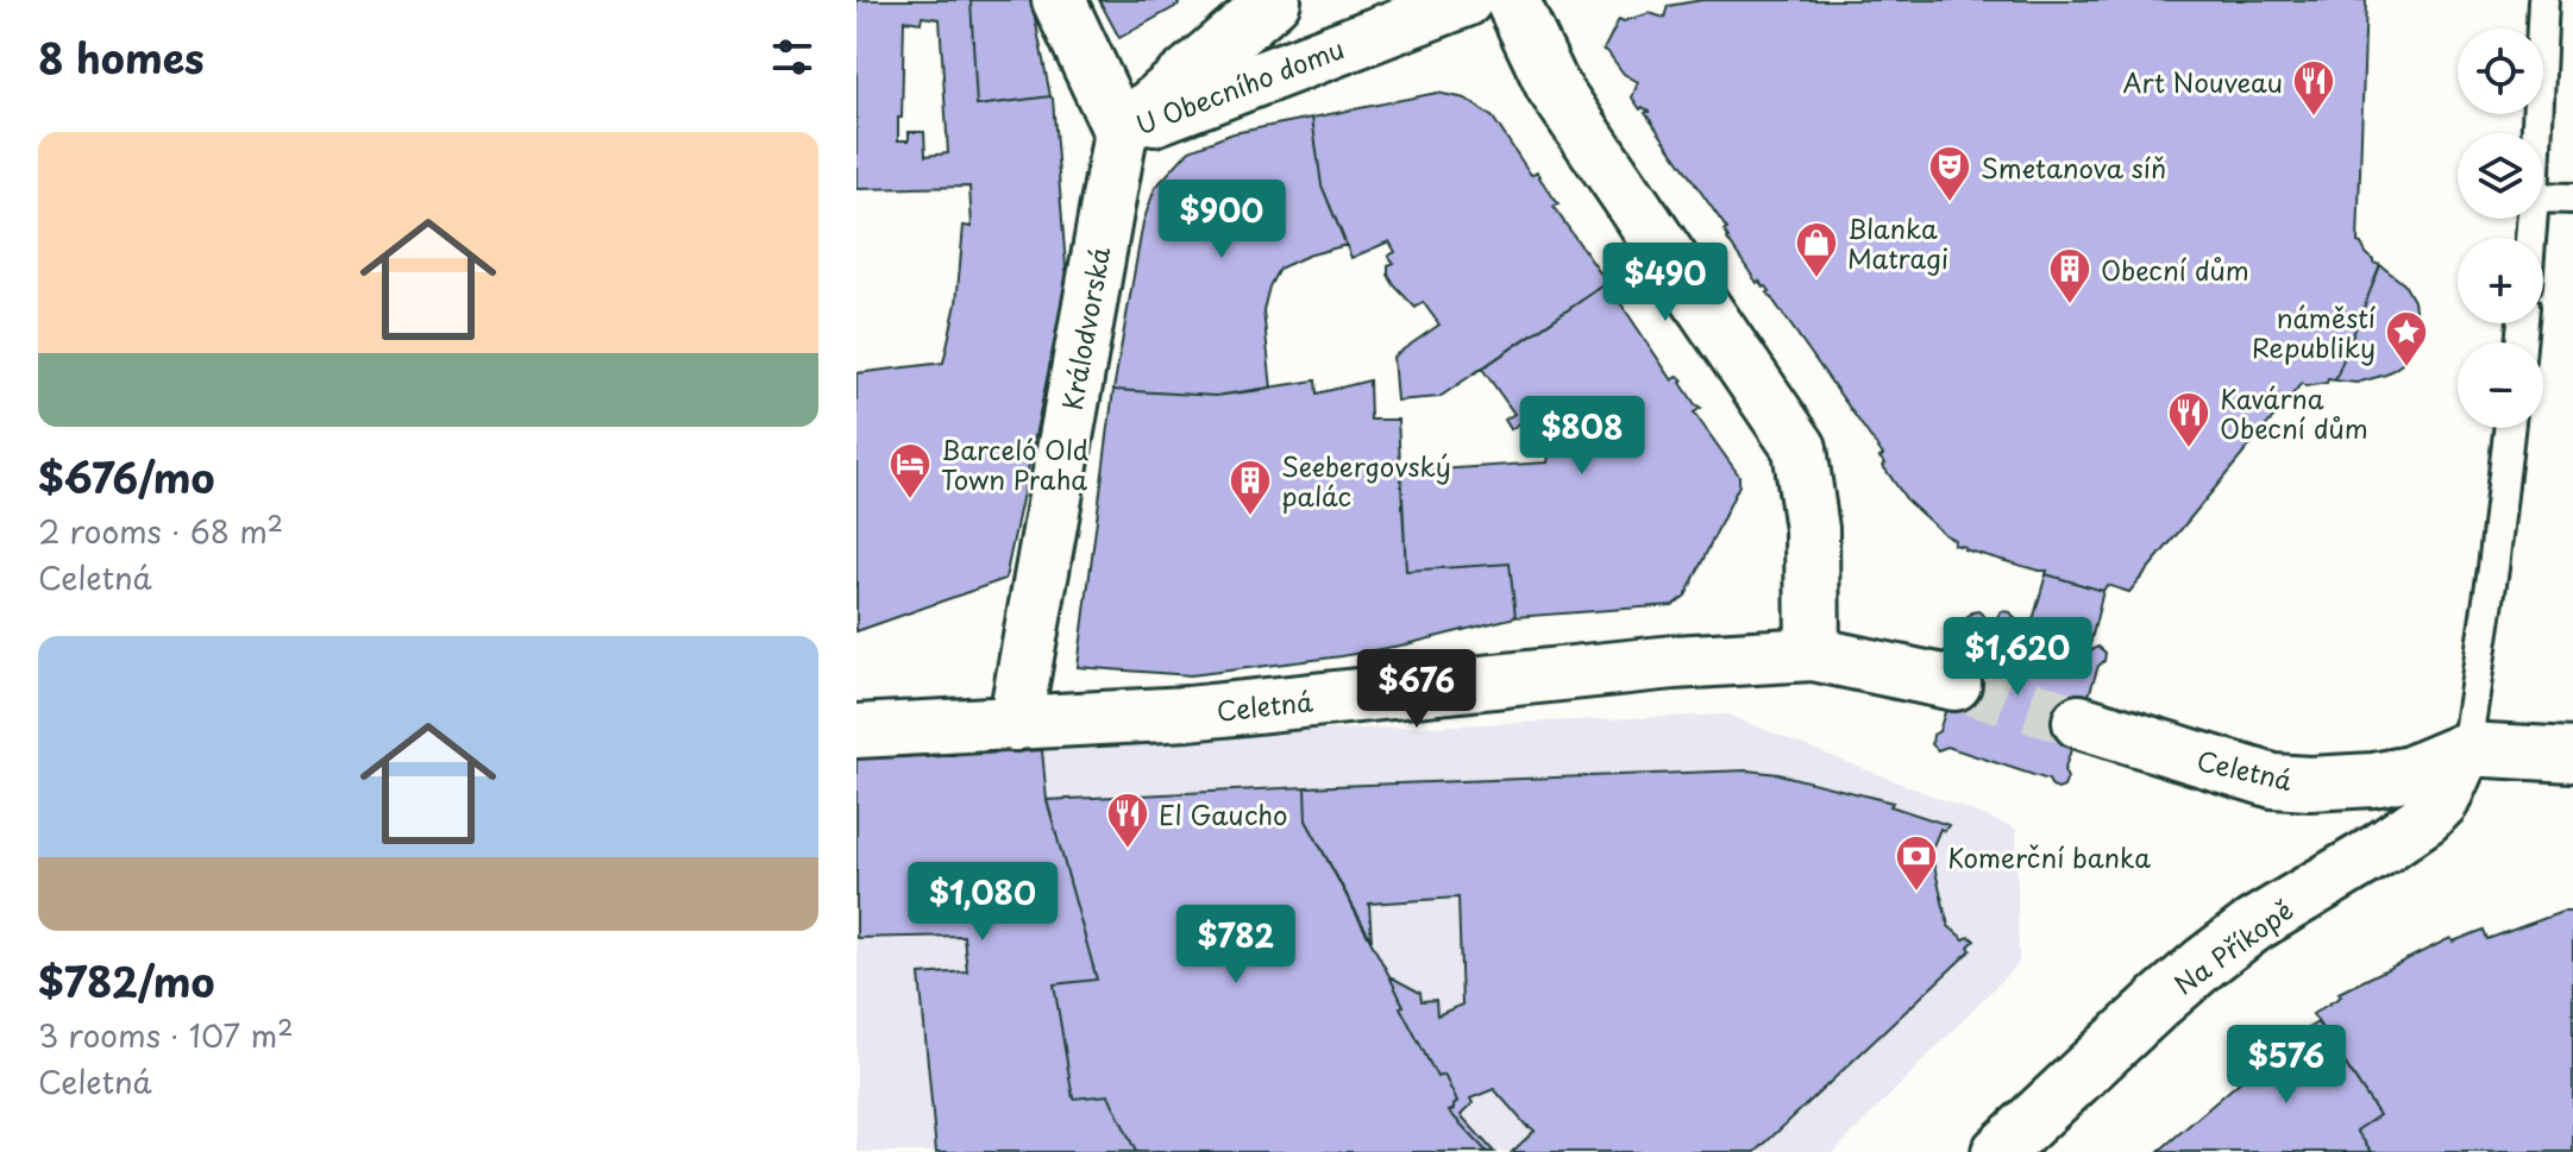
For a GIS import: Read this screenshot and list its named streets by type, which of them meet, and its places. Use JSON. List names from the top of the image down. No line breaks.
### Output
{"streets":{"street":["U Obecního domu","Králodvorská","Celetná","Na Příkopě"]},"crossings":[["U Obecního domu","Králodvorská"],["Králodvorská","Celetná"],["Celetná","Na Příkopě"]],"places":{"restaurant":["Art Nouveau","Kavárna Obecní dům","El Gaucho"],"theatre":["Smetanova síň"],"shop":["Blanka Matragi"],"building":["Obecní dům","Seebergovský palác"],"place":["náměstí Republiky"],"hotel":["Barceló Old Town Praha"],"bank":["Komerční banka"]},"page":{"heading":"8 homes","map_buttons":["+","−"],"list":[{"name":"$676/mo","note":"2 rooms · 68 m² · Celetná"},{"name":"$782/mo","note":"3 rooms · 107 m² · Celetná"}],"price":["$900","$490","$808","$1,620","$676","$1,080","$782","$576"]}}
